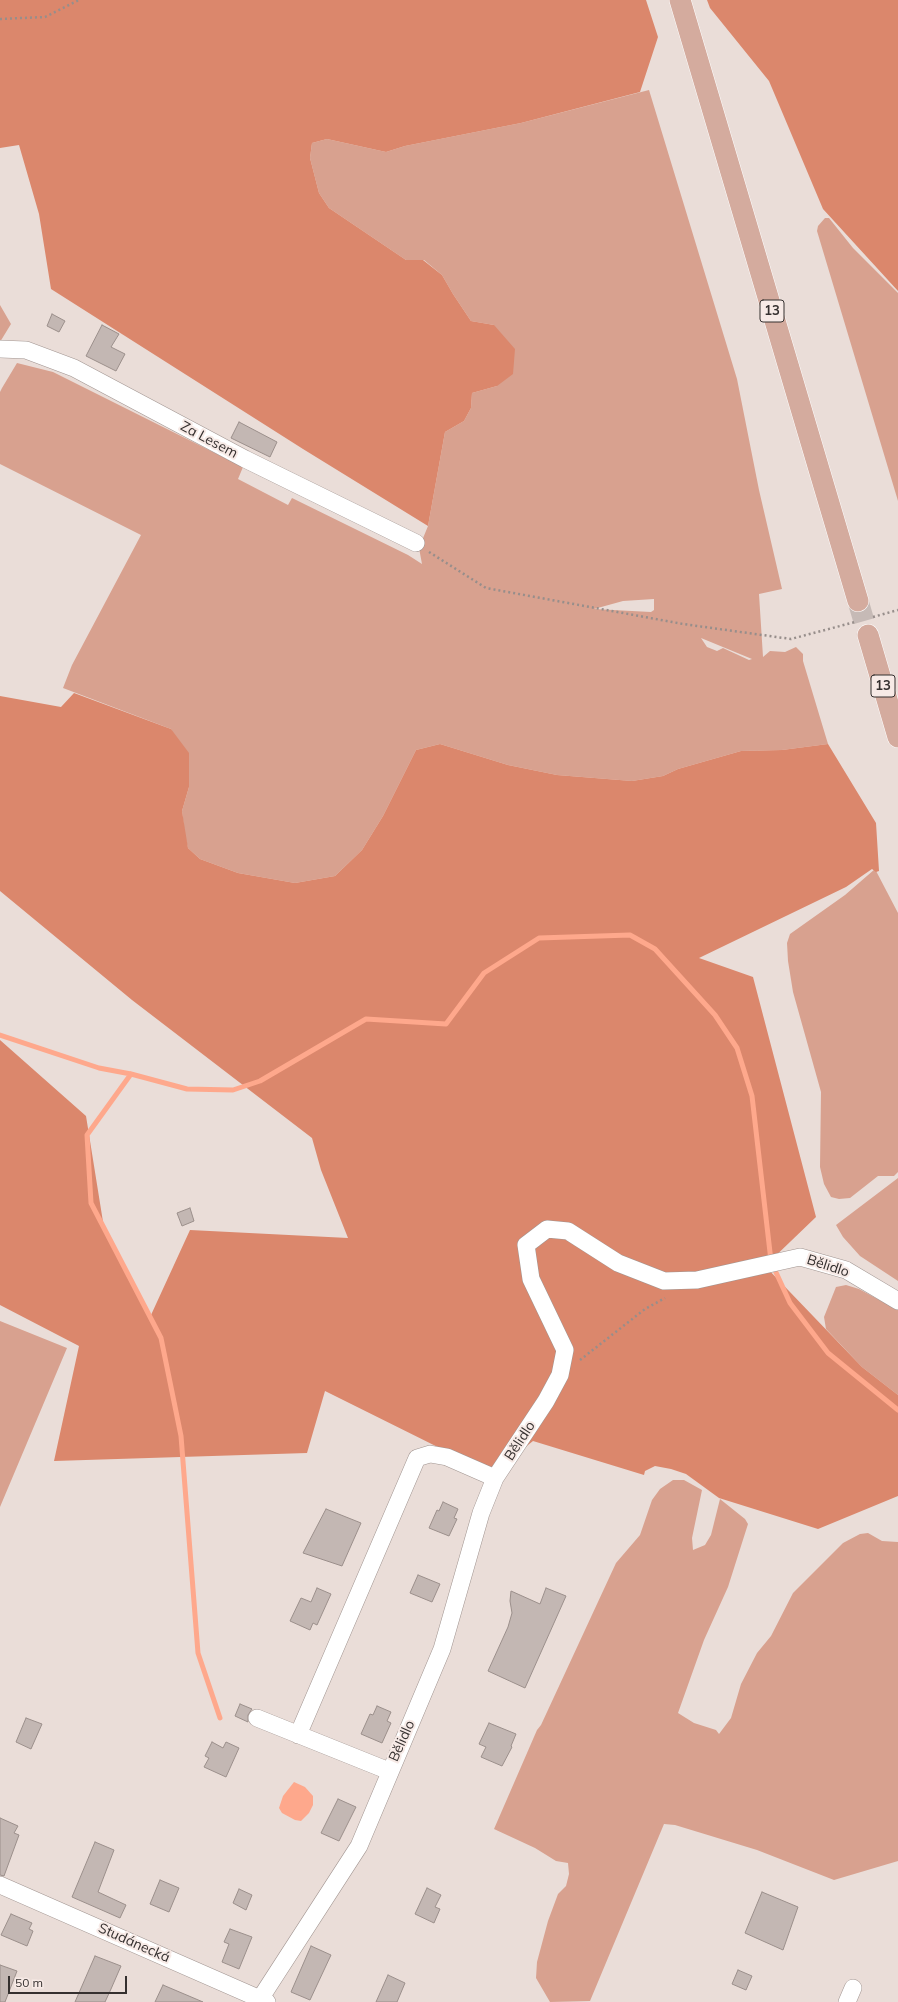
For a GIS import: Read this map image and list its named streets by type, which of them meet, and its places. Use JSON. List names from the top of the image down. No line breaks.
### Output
{"streets":{"main road":["13"],"street":["Za Lesem","Bělidlo","Studánecká"]},"crossings":[["Bělidlo","Studánecká"]],"scale_bar":"50 m"}
